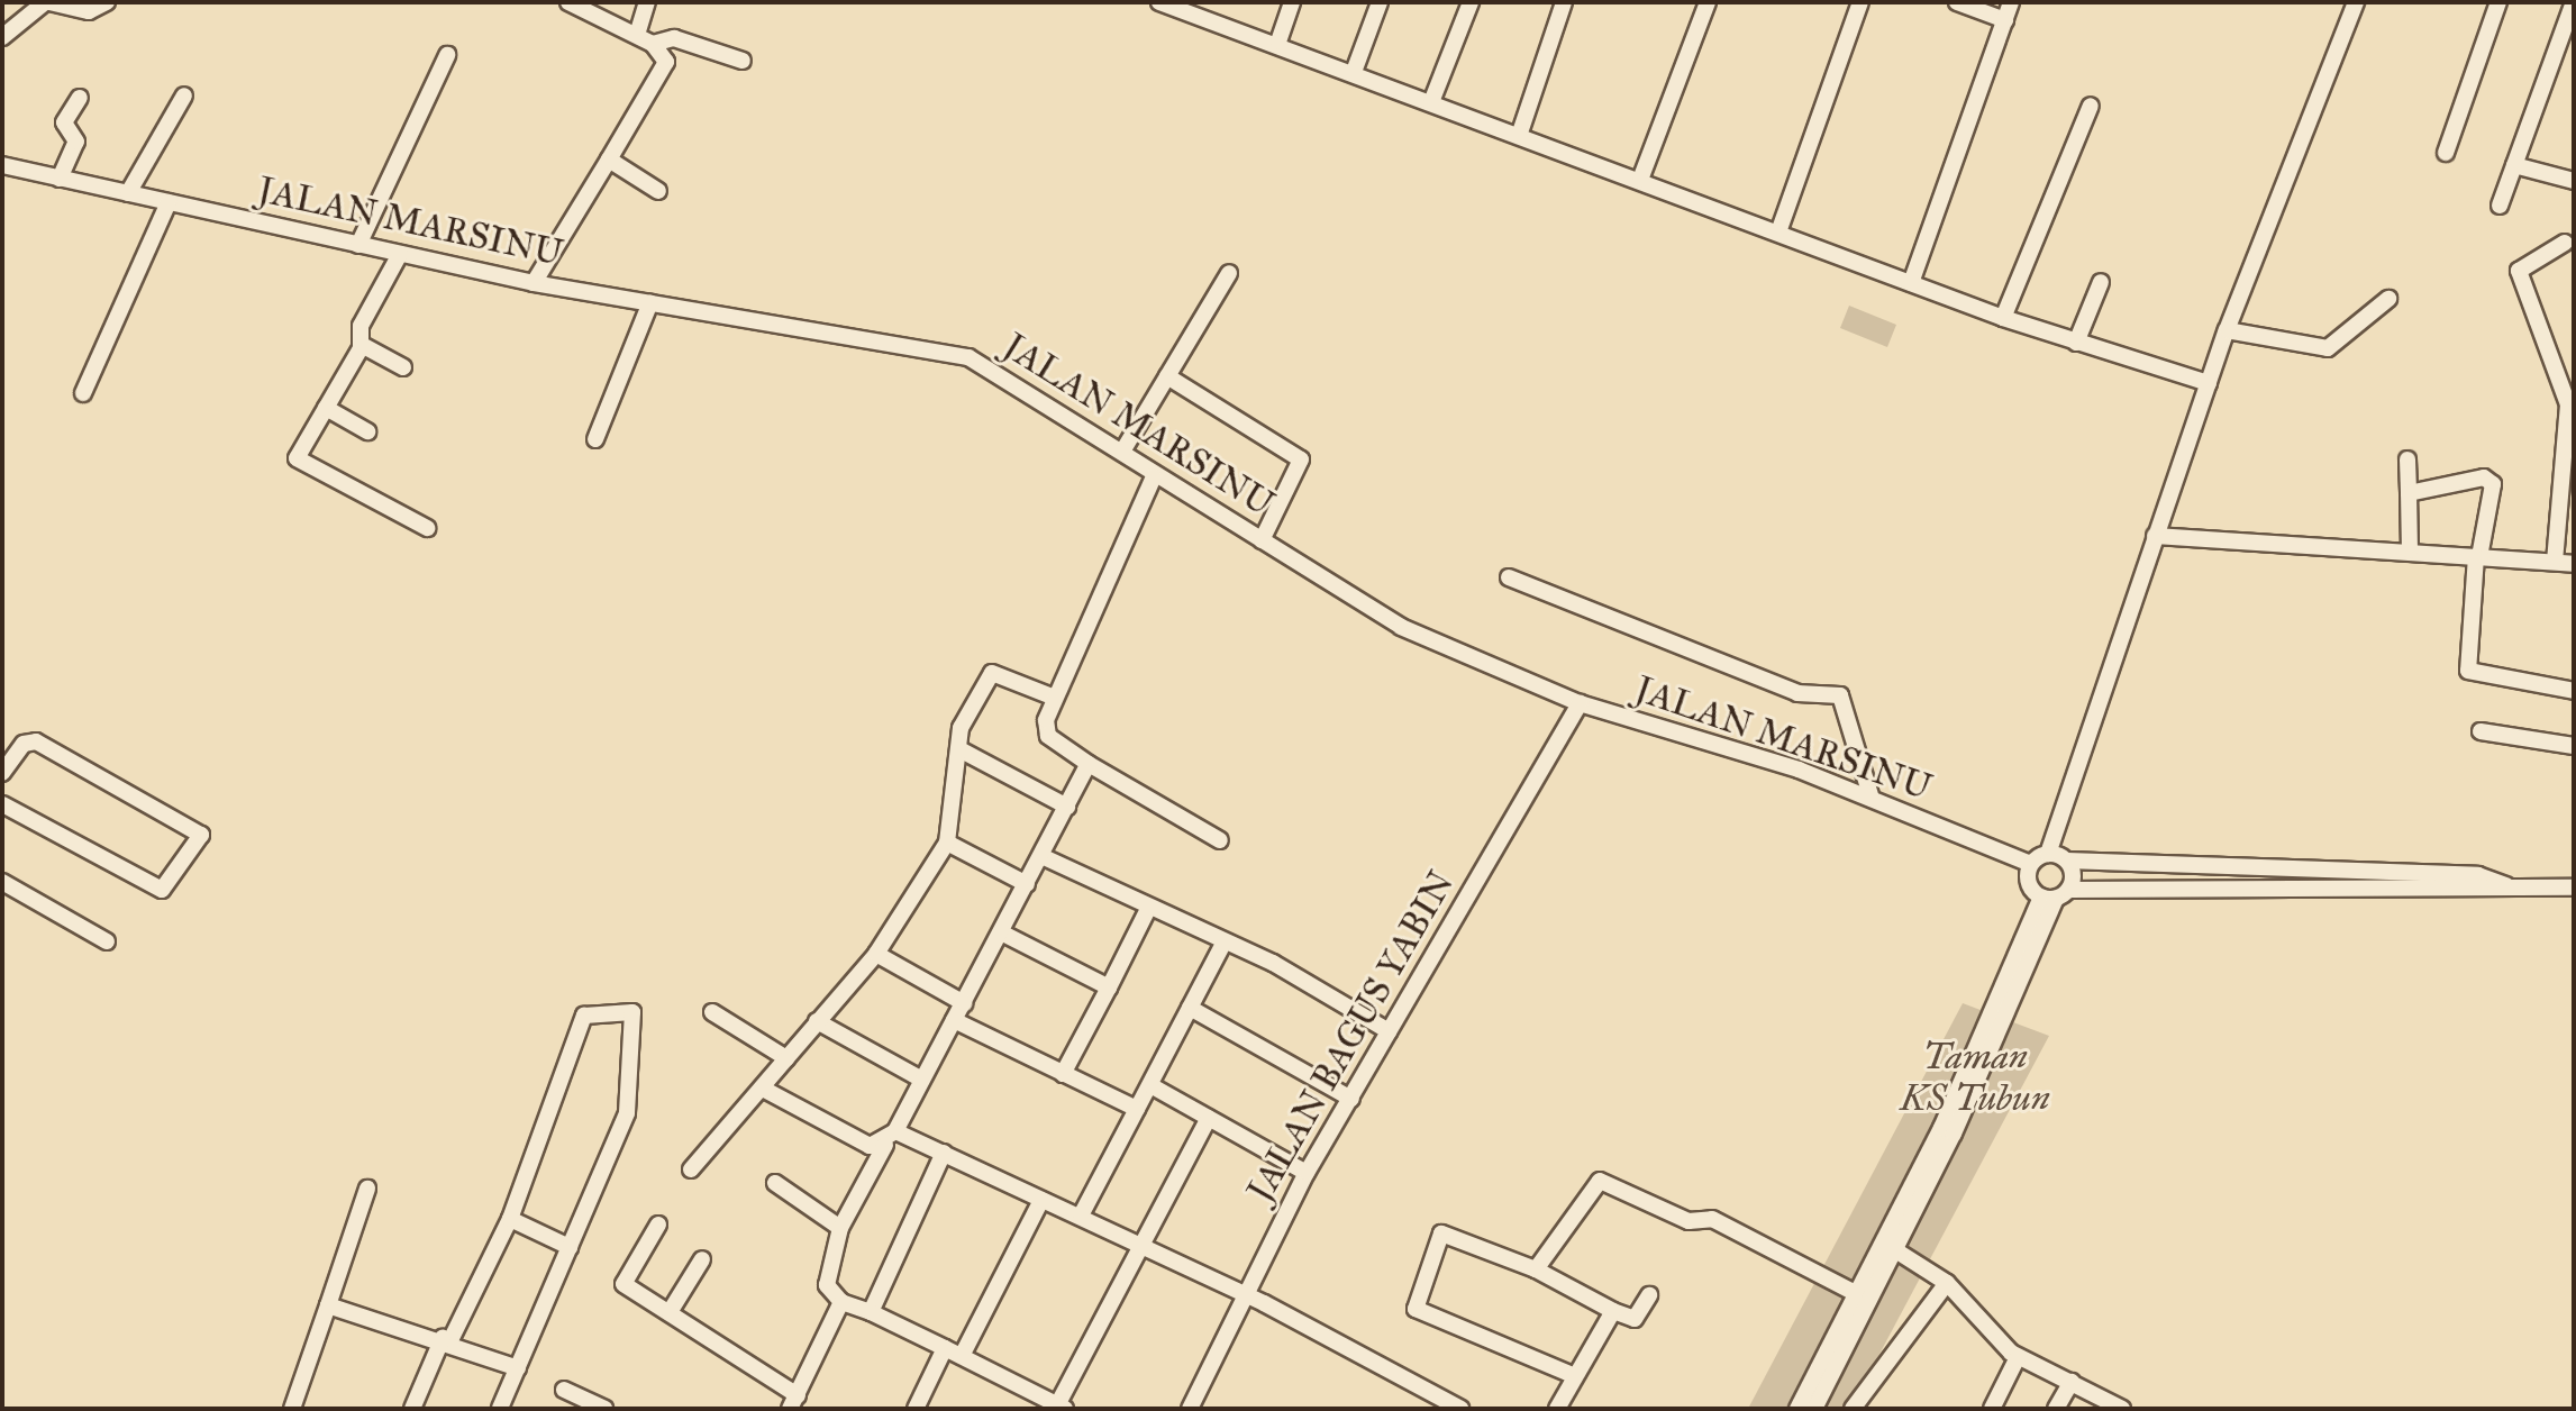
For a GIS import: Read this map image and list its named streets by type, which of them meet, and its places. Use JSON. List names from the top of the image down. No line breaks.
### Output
{"streets":{"street":["JALAN MARSINU","JALAN BAGUS YABIN"]},"crossings":[["JALAN MARSINU","JALAN BAGUS YABIN"]],"parks":["Taman KS Tubun"]}
